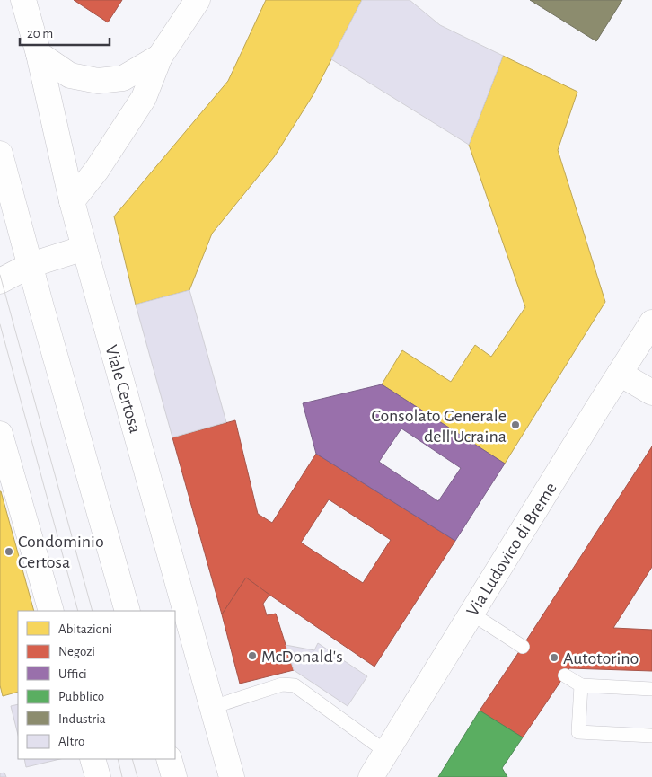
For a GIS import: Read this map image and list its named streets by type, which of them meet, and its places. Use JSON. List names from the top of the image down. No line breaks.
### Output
{"streets":{"street":["Viale Certosa","Via Ludovico di Breme"]},"places":["Consolato Generale dell'Ucraina","Condominio Certosa","McDonald's","Autotorino"],"legend":["Abitazioni","Negozi","Uffici","Pubblico","Industria","Altro"],"scale_bar":"20 m"}
